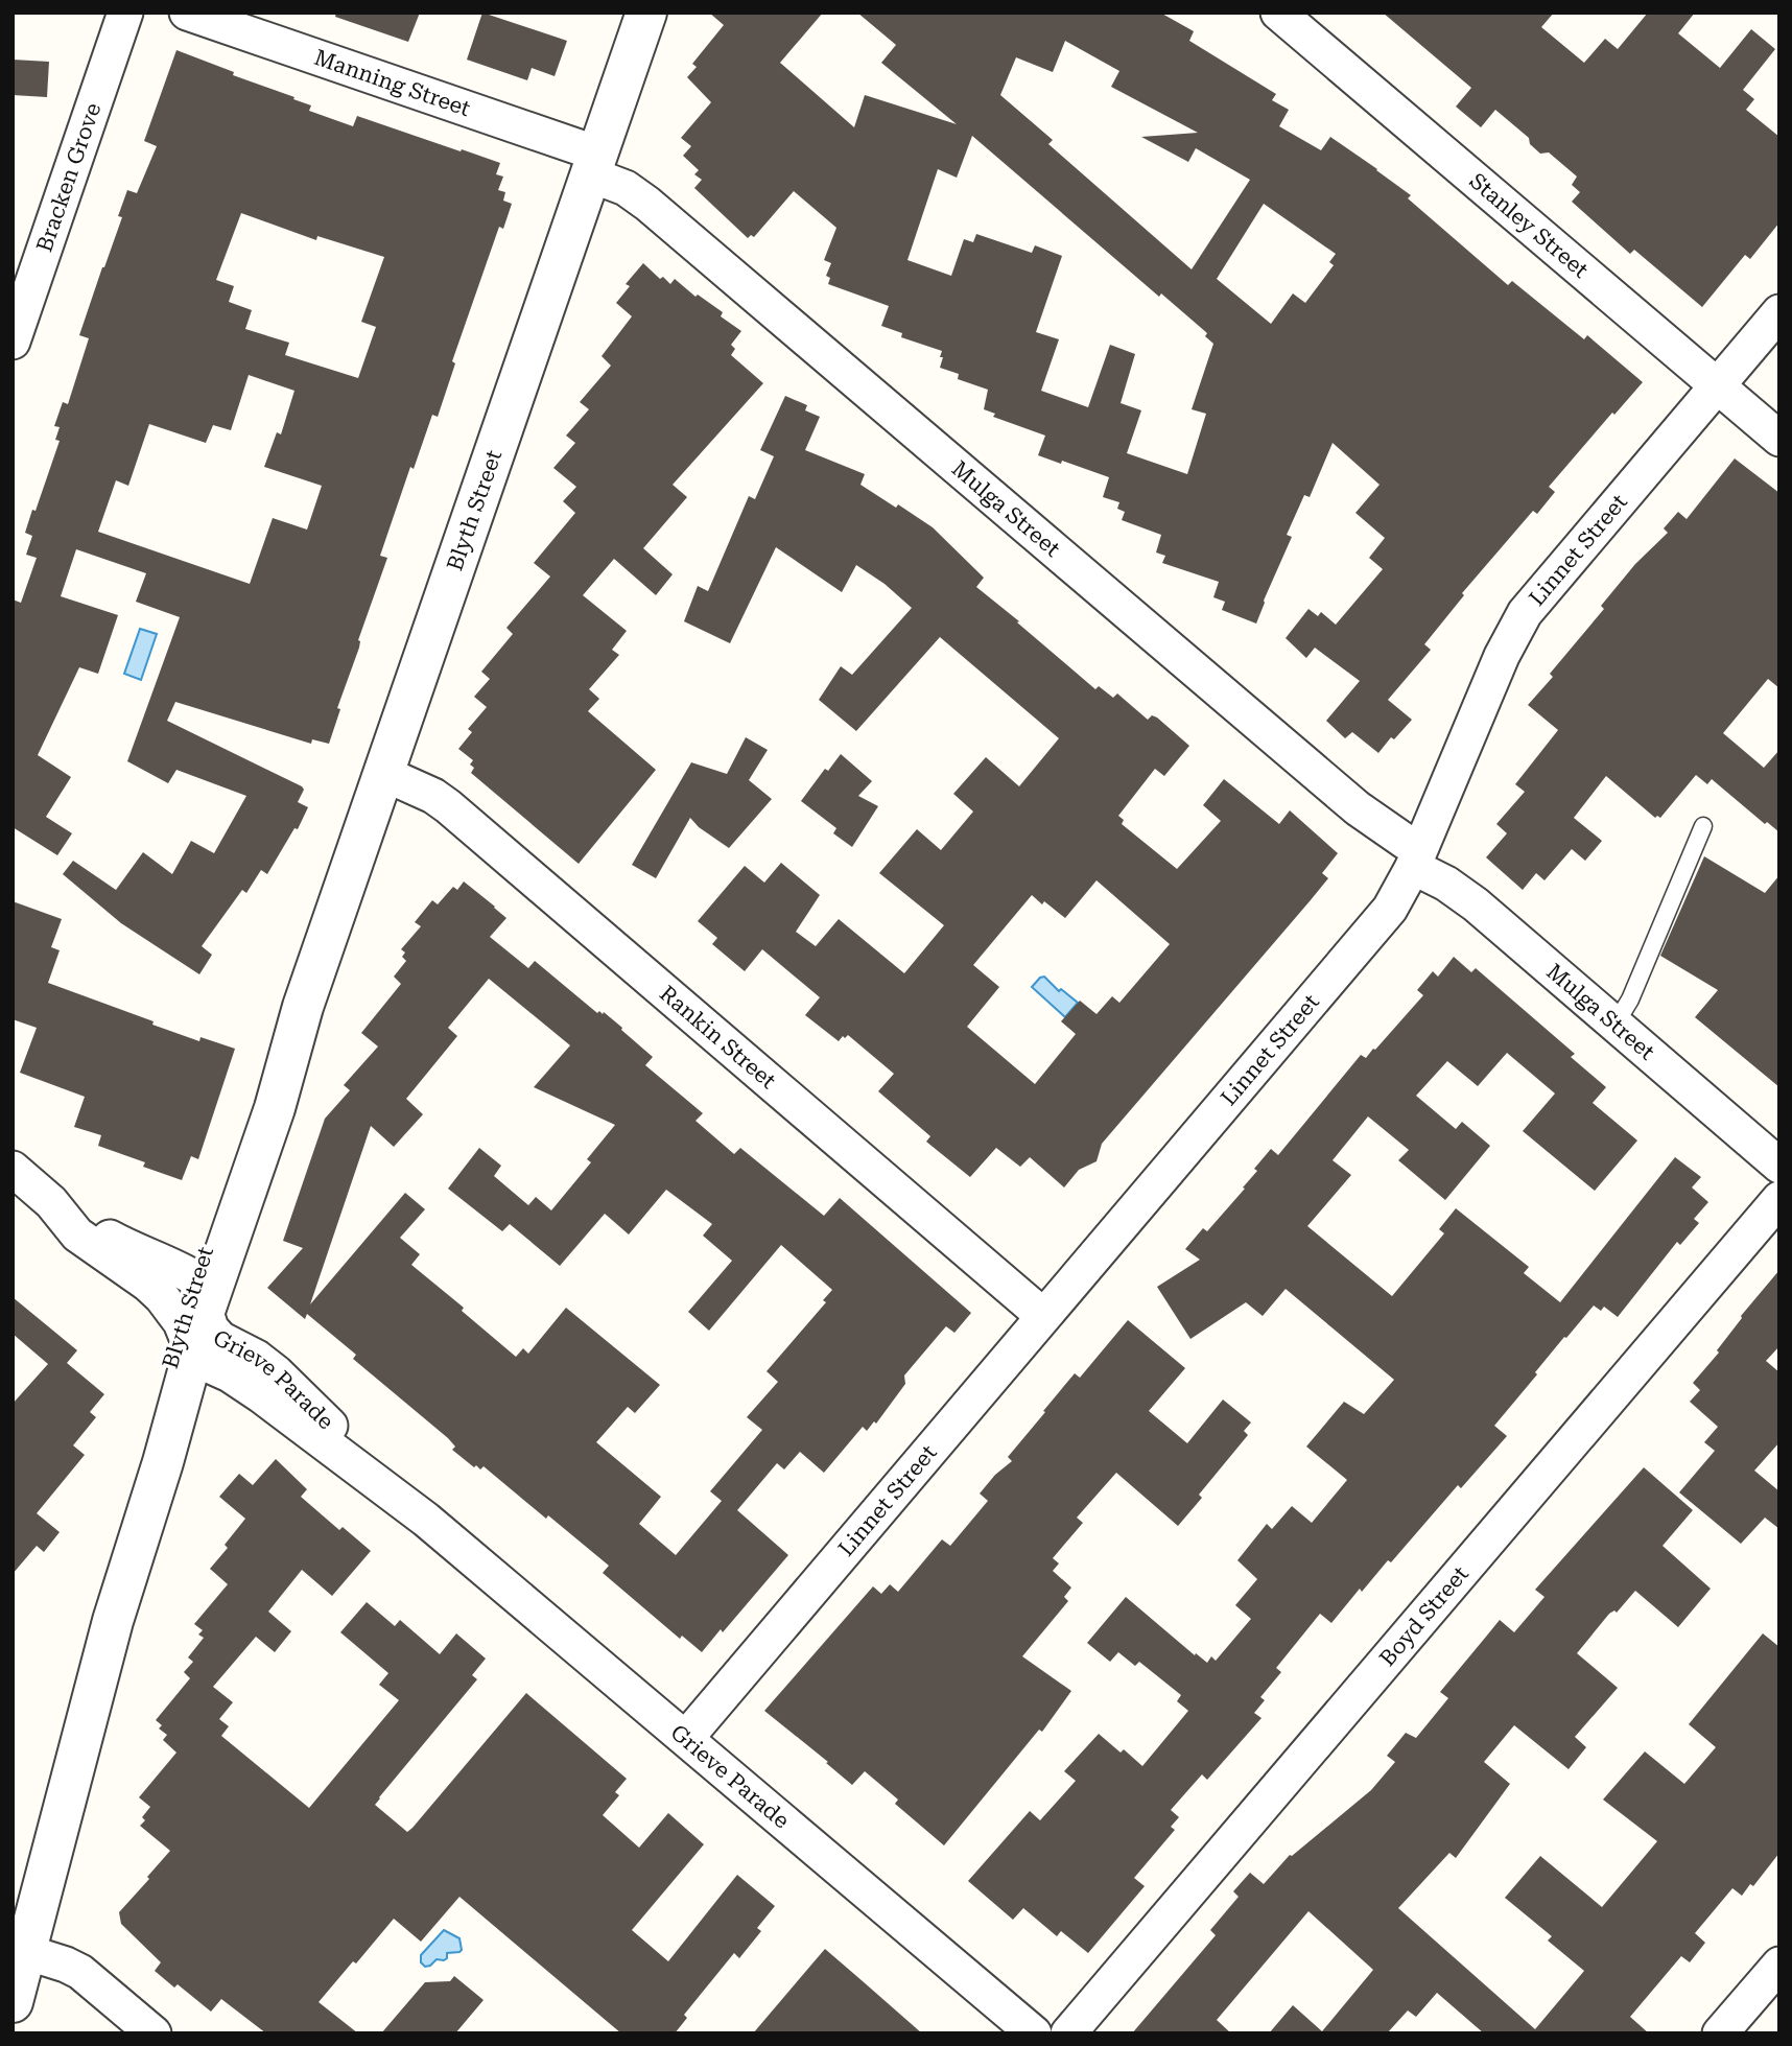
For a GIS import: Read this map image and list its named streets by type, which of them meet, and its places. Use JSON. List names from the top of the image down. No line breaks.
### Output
{"streets":{"street":["Manning Street","Bracken Grove","Stanley Street","Mulga Street","Blyth Street","Linnet Street","Rankin Street","Grieve Parade","Boyd Street"]},"crossings":[["Manning Street","Mulga Street"],["Manning Street","Blyth Street"],["Stanley Street","Linnet Street"],["Mulga Street","Blyth Street"],["Mulga Street","Linnet Street"],["Blyth Street","Rankin Street"],["Blyth Street","Grieve Parade"],["Linnet Street","Rankin Street"],["Linnet Street","Grieve Parade"]]}
